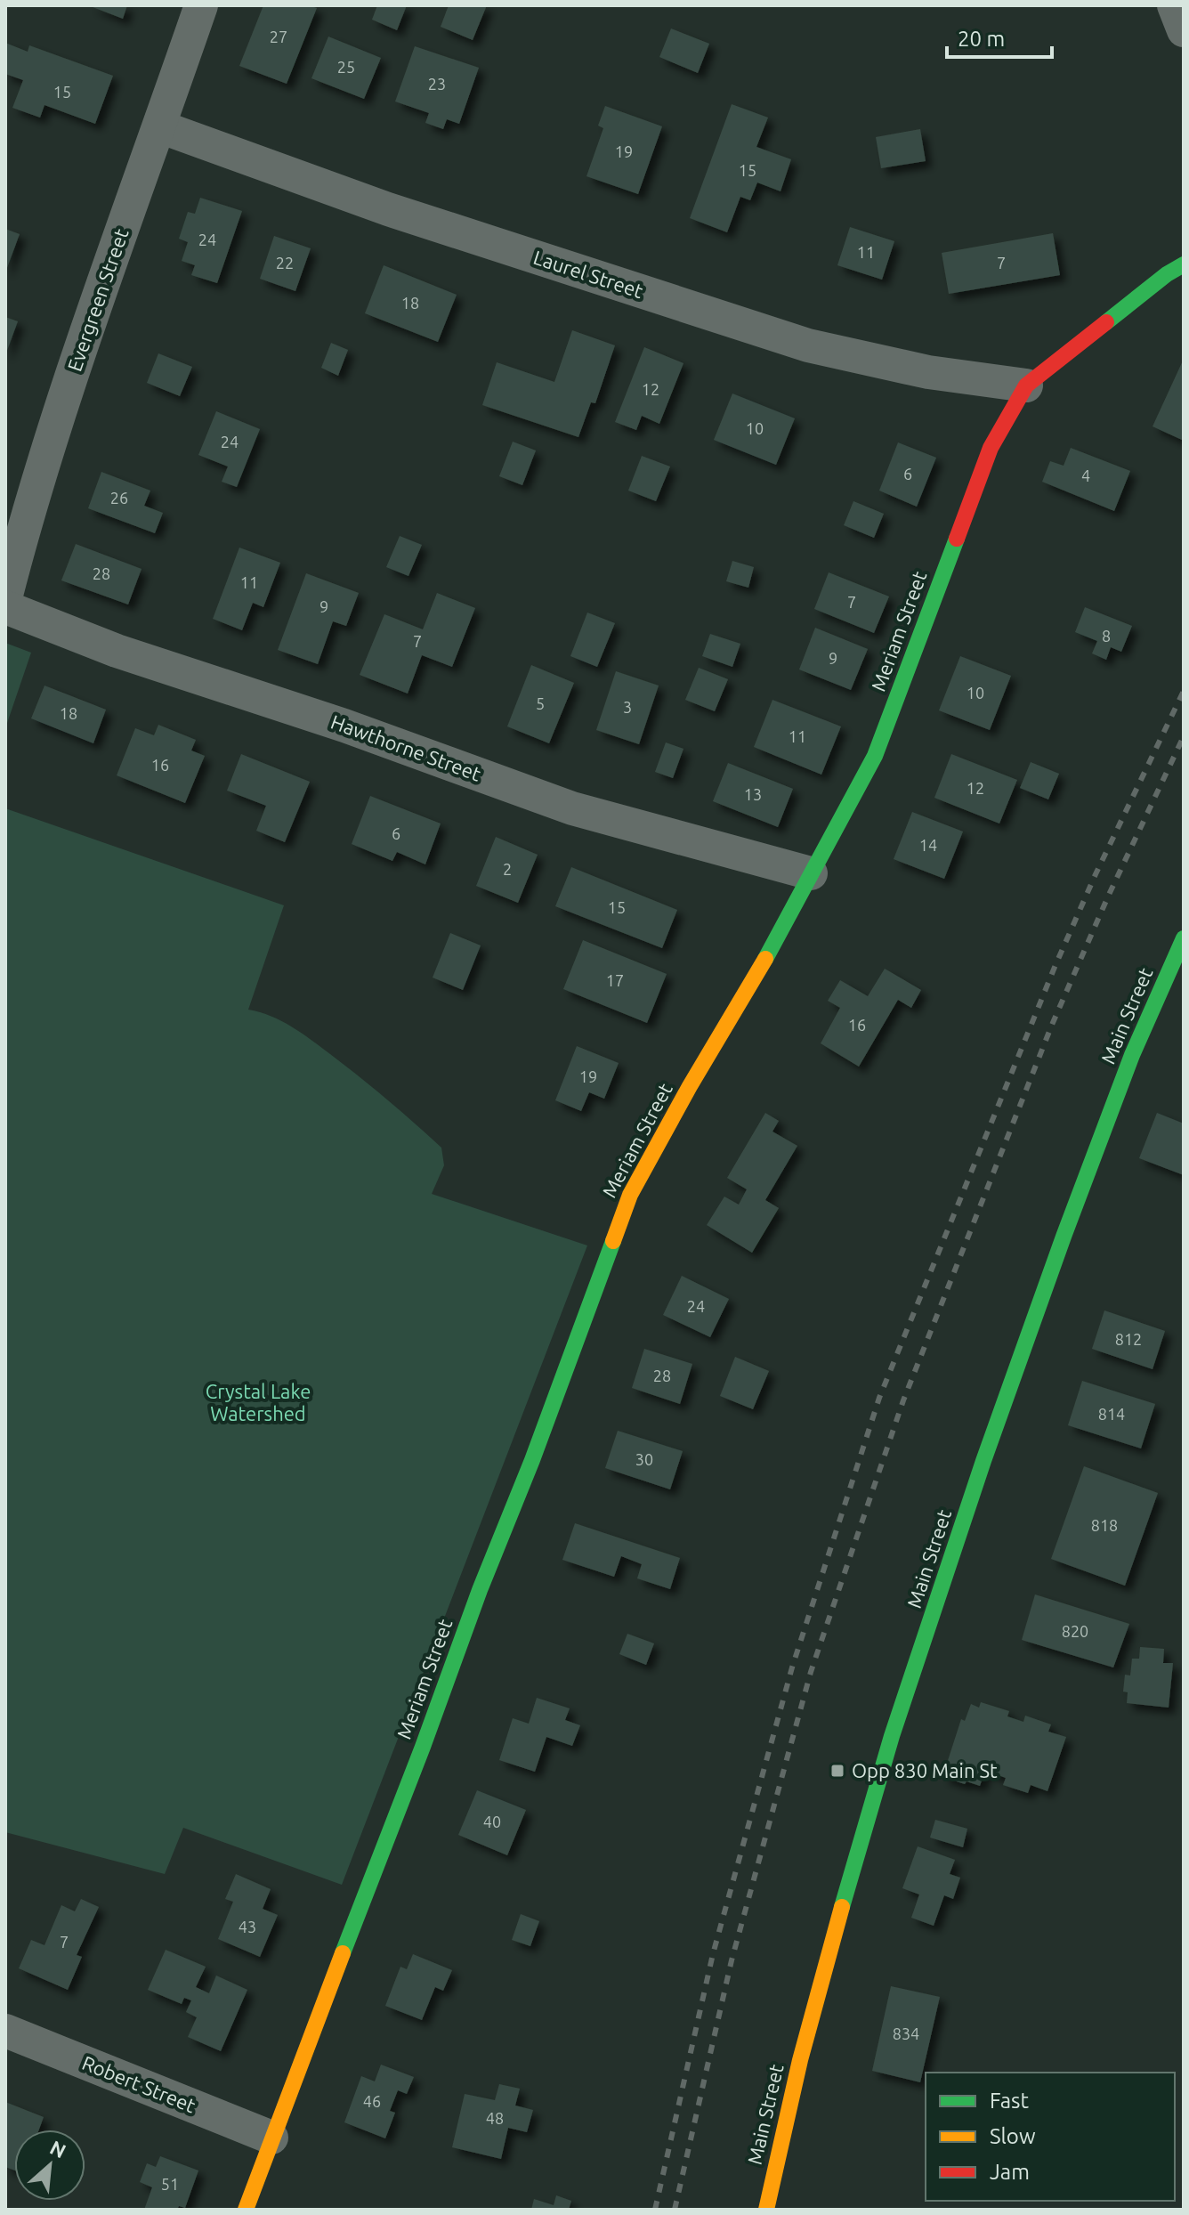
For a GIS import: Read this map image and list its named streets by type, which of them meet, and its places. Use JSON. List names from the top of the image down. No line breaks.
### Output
{"streets":{"street":["Laurel Street","Evergreen Street","Meriam Street","Hawthorne Street","Main Street","Robert Street"]},"crossings":[["Laurel Street","Evergreen Street"],["Laurel Street","Meriam Street"],["Meriam Street","Hawthorne Street"],["Meriam Street","Robert Street"]],"parks":["Crystal Lake Watershed"],"places":{"transit":["Opp 830 Main St"]},"house_numbers":["27","25","23","15","19","15","24","11","22","7","18","12","10","24","6","4","26","28","11","7","9","8","7","9","10","5","3","18","11","16","12","13","6","14","2","15","17","16","19","24","812","28","814","30","818","820","40","43","7","834","46","48","51"],"legend":["Fast","Slow","Jam"],"scale_bar":"20 m","north":"top right"}
